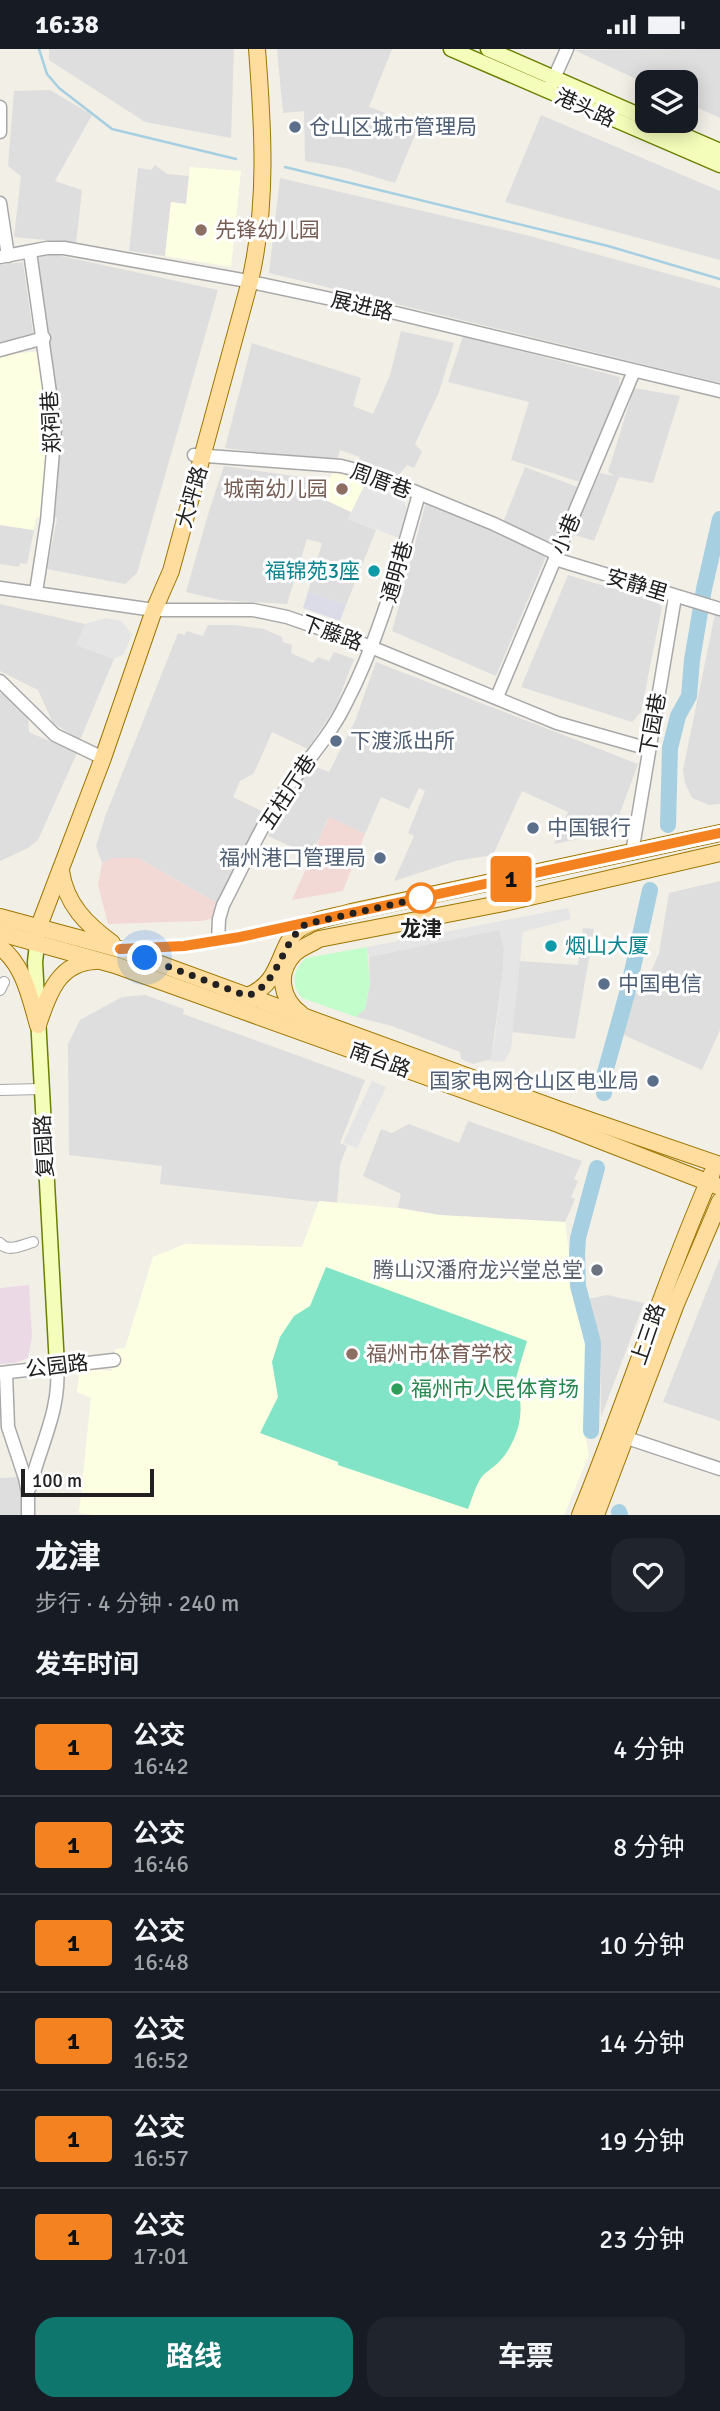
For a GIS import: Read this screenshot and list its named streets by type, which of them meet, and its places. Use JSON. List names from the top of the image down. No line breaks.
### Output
{"streets":{"main road":["港头路","南台路","复园路","上三路"],"street":["展进路","郑祠巷","周厝巷","小巷","通明巷","安静里","下藤路","下园巷","五柱厅巷","公园路"]},"crossings":[["展进路","郑祠巷"],["展进路","小巷"],["郑祠巷","下藤路"],["周厝巷","小巷"],["周厝巷","通明巷"],["周厝巷","安静里"],["小巷","安静里"],["小巷","下藤路"],["通明巷","下藤路"],["通明巷","五柱厅巷"],["安静里","下园巷"],["下藤路","下园巷"],["下藤路","五柱厅巷"],["南台路","复园路"],["南台路","上三路"],["复园路","公园路"]],"places":["仓山区城市管理局","先锋幼儿园","城南幼儿园","福锦苑3座","下渡派出所","中国银行","福州港口管理局","龙津","烟山大厦","中国电信","国家电网仓山区电业局","腾山汉潘府龙兴堂总堂","福州市体育学校","福州市人民体育场"],"lines":["bus line 1"],"scale_bar":"100 m","page":{"status":"16:38","on_map":"1","scale":"100 m","heading":[["龙津","步行 · 4 分钟 · 240 m"],"发车时间"],"list":[{"mark":"1","name":"公交","note":"16:42","value":"4 分钟"},{"mark":"1","name":"公交","note":"16:46","value":"8 分钟"},{"mark":"1","name":"公交","note":"16:48","value":"10 分钟"},{"mark":"1","name":"公交","note":"16:52","value":"14 分钟"},{"mark":"1","name":"公交","note":"16:57","value":"19 分钟"},{"mark":"1","name":"公交","note":"17:01","value":"23 分钟"}],"buttons":["路线","车票"]}}
